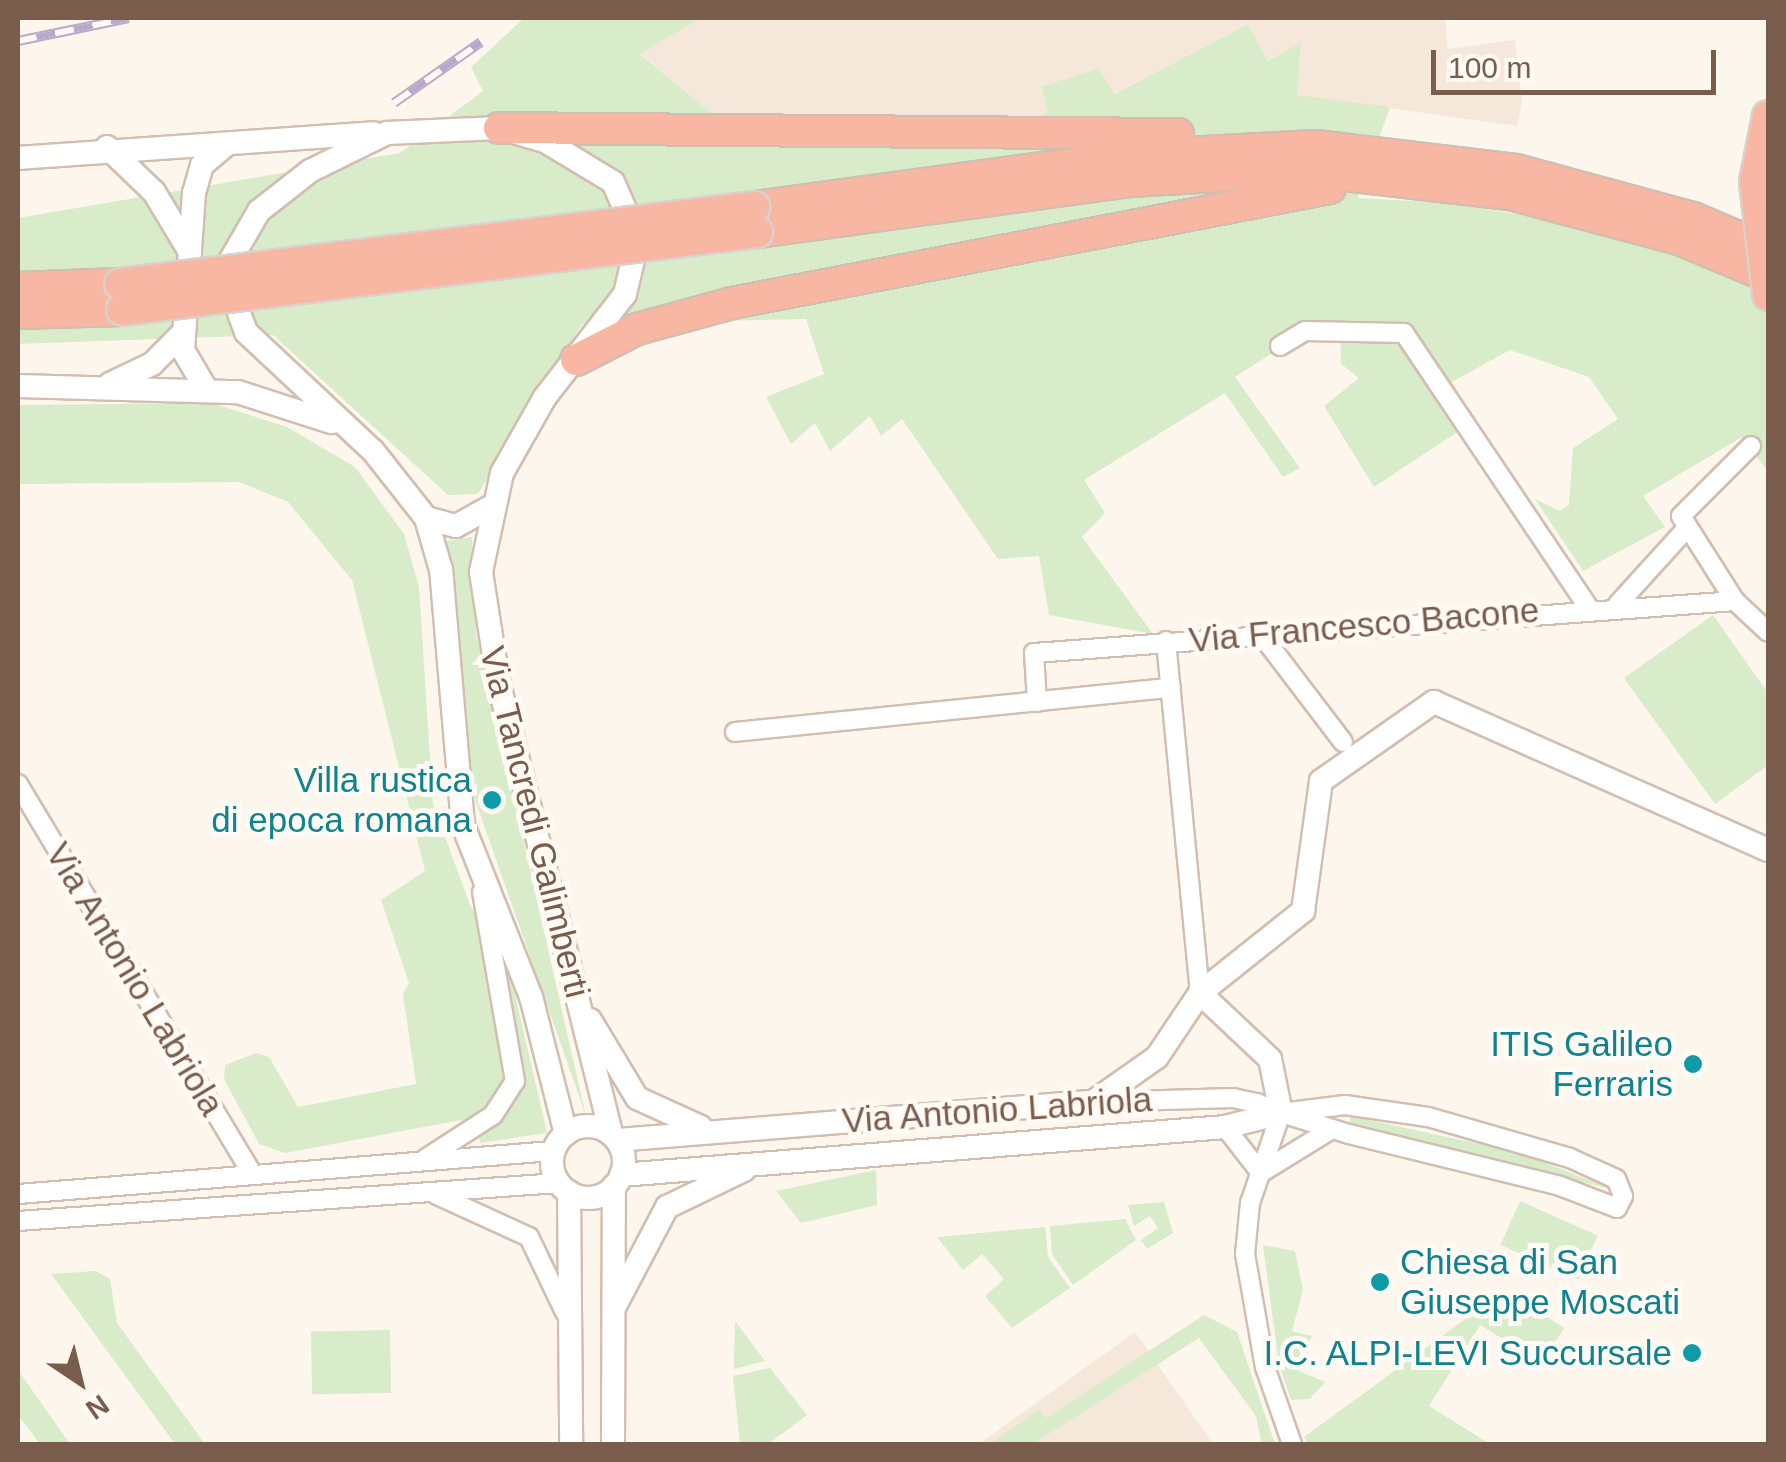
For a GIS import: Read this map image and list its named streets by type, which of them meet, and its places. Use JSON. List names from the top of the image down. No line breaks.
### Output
{"streets":{"main road":["Via Tancredi Galimberti","Via Antonio Labriola"],"street":["Via Francesco Bacone"]},"crossings":[["Via Tancredi Galimberti","Via Antonio Labriola"]],"places":["Villa rustica di epoca romana","ITIS Galileo Ferraris","Chiesa di San Giuseppe Moscati","I.C. ALPI-LEVI Succursale"],"scale_bar":"100 m","north":"bottom right"}
